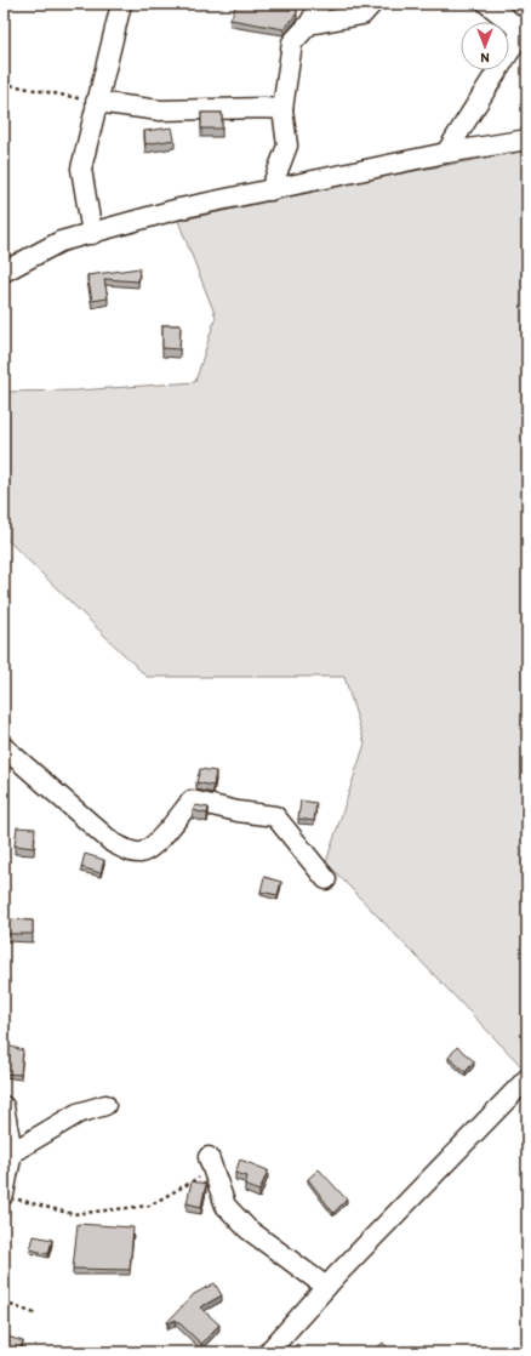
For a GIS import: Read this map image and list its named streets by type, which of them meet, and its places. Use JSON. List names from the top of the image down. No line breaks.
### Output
{"north":"bottom"}
